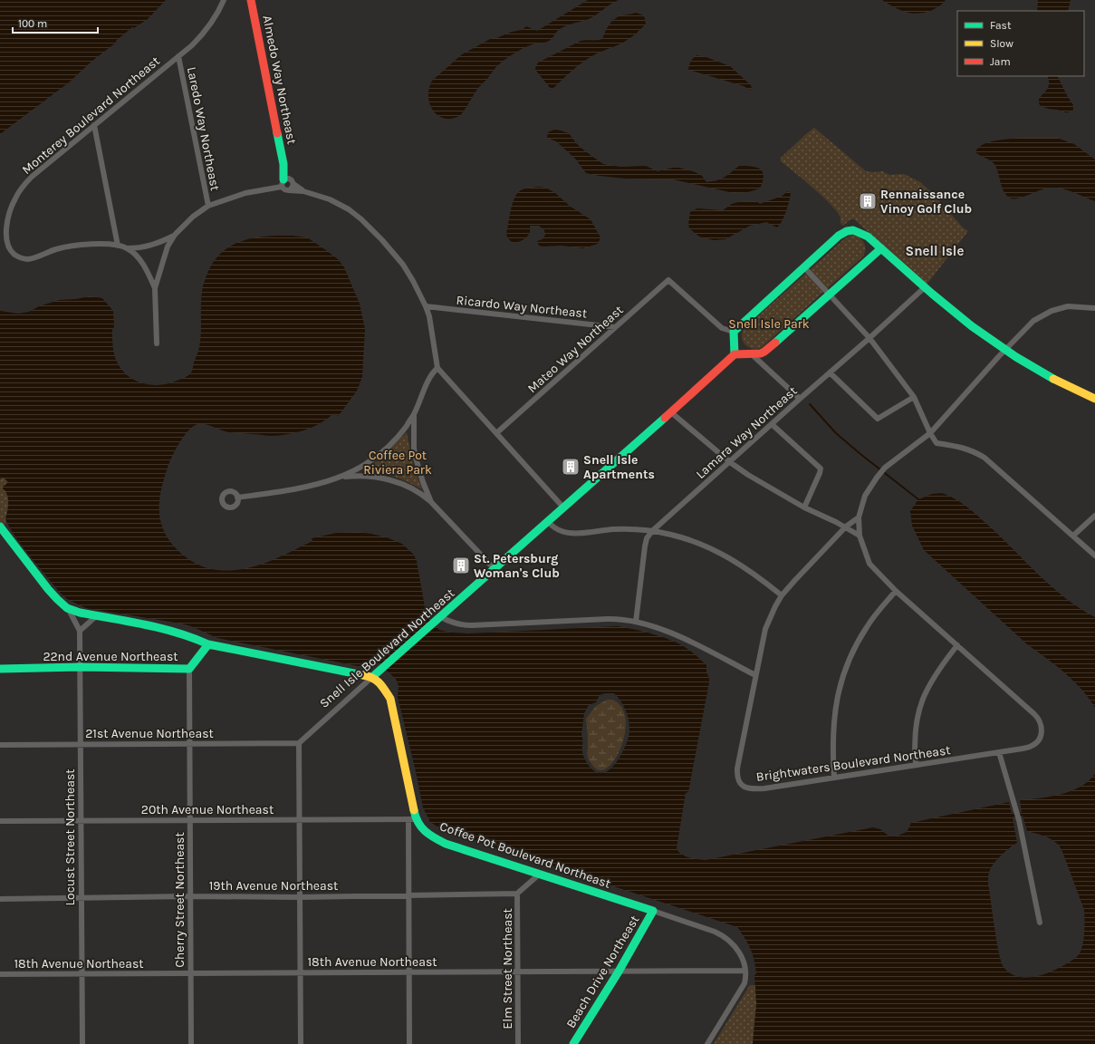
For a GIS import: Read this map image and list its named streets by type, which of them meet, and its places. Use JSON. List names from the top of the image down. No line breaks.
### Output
{"streets":{"street":["Almedo Way Northeast","Monterey Boulevard Northeast","Laredo Way Northeast","Ricardo Way Northeast","Mateo Way Northeast","Lamara Way Northeast","Snell Isle Boulevard Northeast","22nd Avenue Northeast","21st Avenue Northeast","Brightwaters Boulevard Northeast","20th Avenue Northeast","Locust Street Northeast","Coffee Pot Boulevard Northeast","19th Avenue Northeast","Cherry Street Northeast","18th Avenue Northeast","Elm Street Northeast","Beach Drive Northeast"]},"crossings":[["Almedo Way Northeast","Monterey Boulevard Northeast"],["Monterey Boulevard Northeast","Laredo Way Northeast"],["Ricardo Way Northeast","Mateo Way Northeast"],["Snell Isle Boulevard Northeast","21st Avenue Northeast"],["Snell Isle Boulevard Northeast","Coffee Pot Boulevard Northeast"],["22nd Avenue Northeast","Locust Street Northeast"],["22nd Avenue Northeast","Cherry Street Northeast"],["21st Avenue Northeast","Locust Street Northeast"],["21st Avenue Northeast","Cherry Street Northeast"],["20th Avenue Northeast","Locust Street Northeast"],["20th Avenue Northeast","Coffee Pot Boulevard Northeast"],["20th Avenue Northeast","Cherry Street Northeast"],["Locust Street Northeast","19th Avenue Northeast"],["Locust Street Northeast","18th Avenue Northeast"],["Coffee Pot Boulevard Northeast","18th Avenue Northeast"],["Coffee Pot Boulevard Northeast","Beach Drive Northeast"],["19th Avenue Northeast","Cherry Street Northeast"],["19th Avenue Northeast","Elm Street Northeast"],["Cherry Street Northeast","18th Avenue Northeast"],["18th Avenue Northeast","Elm Street Northeast"],["18th Avenue Northeast","Beach Drive Northeast"]],"districts":["Snell Isle"],"parks":["Snell Isle Park","Coffee Pot Riviera Park"],"places":{"building":["Rennaissance Vinoy Golf Club","Snell Isle Apartments","St. Petersburg Woman's Club"]},"legend":["Fast","Slow","Jam"],"scale_bar":"100 m"}
